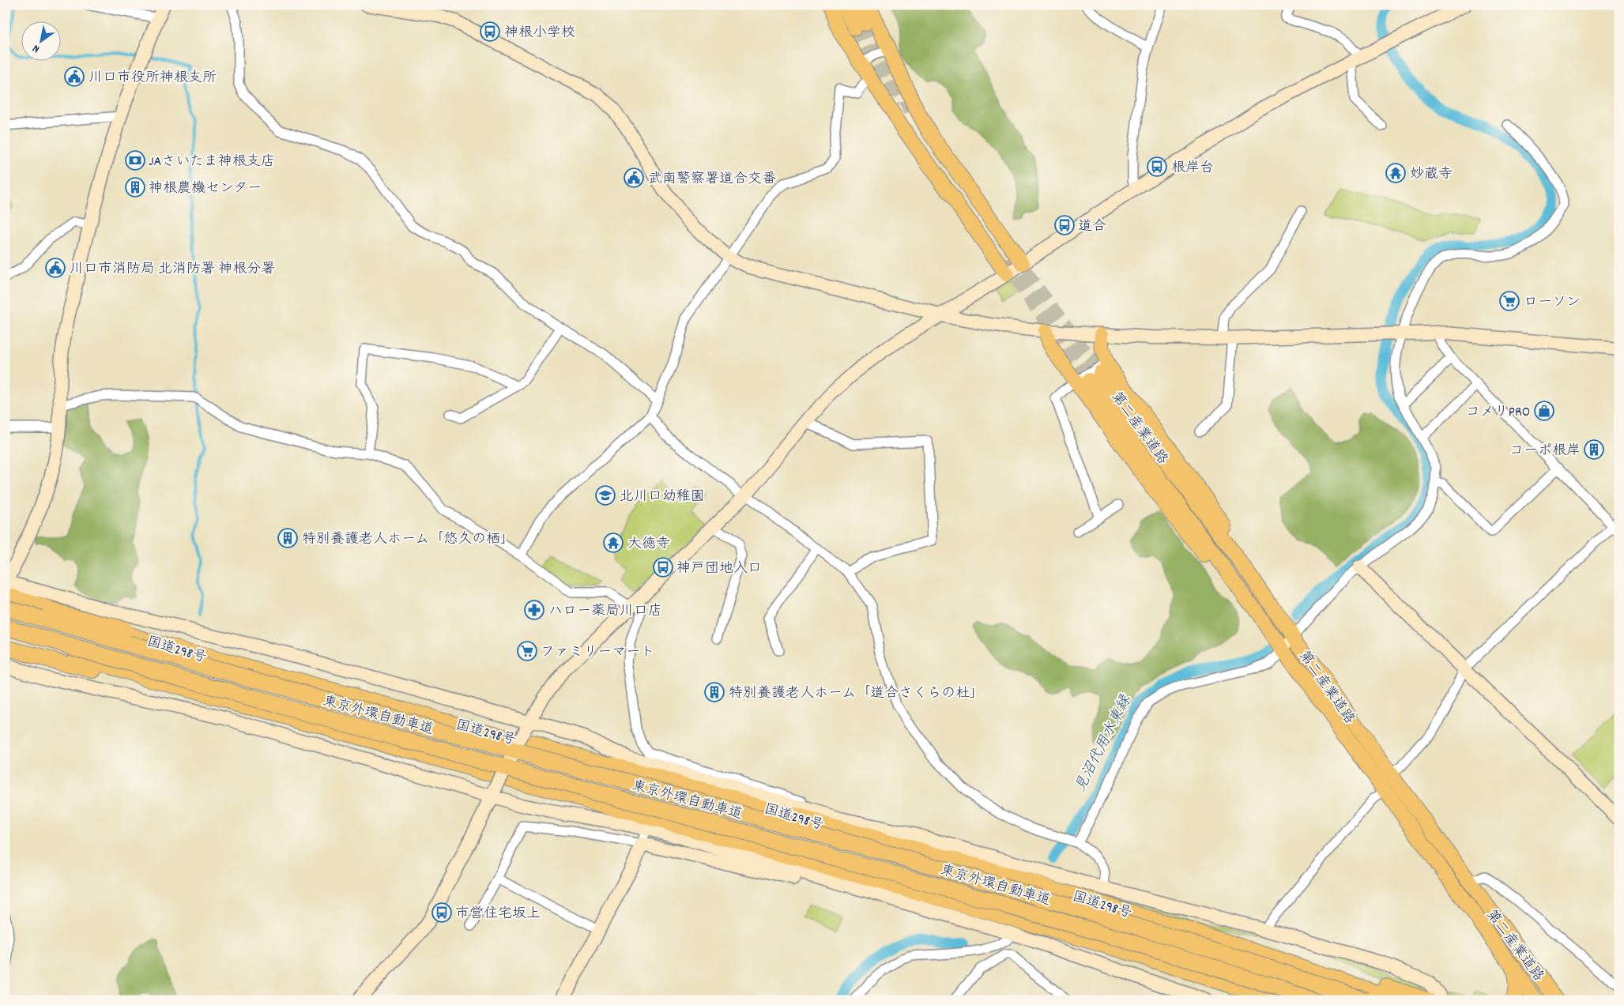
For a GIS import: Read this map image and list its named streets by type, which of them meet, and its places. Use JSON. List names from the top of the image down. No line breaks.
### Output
{"streets":{"highway":["国道298号","東京外環自動車道"],"main road":["第二産業道路"]},"water":["見沼代用水東縁"],"places":{"bus stop":["神根小学校","根岸台","道合","神戸団地入口","市営住宅坂上"],"public building":["川口市役所神根支所","武南警察署道合交番","川口市消防局 北消防署 神根分署"],"bank":["JAさいたま神根支店"],"temple":["妙蔵寺","大徳寺"],"building":["神根農機センター","コーポ根岸","特別養護老人ホーム「悠久の栖」","特別養護老人ホーム「道合さくらの杜」"],"supermarket":["ローソン","ファミリーマート"],"shop":["コメリPRO"],"school or university":["北川口幼稚園"],"pharmacy":["ハロー薬局川口店"]},"north":"bottom left"}
